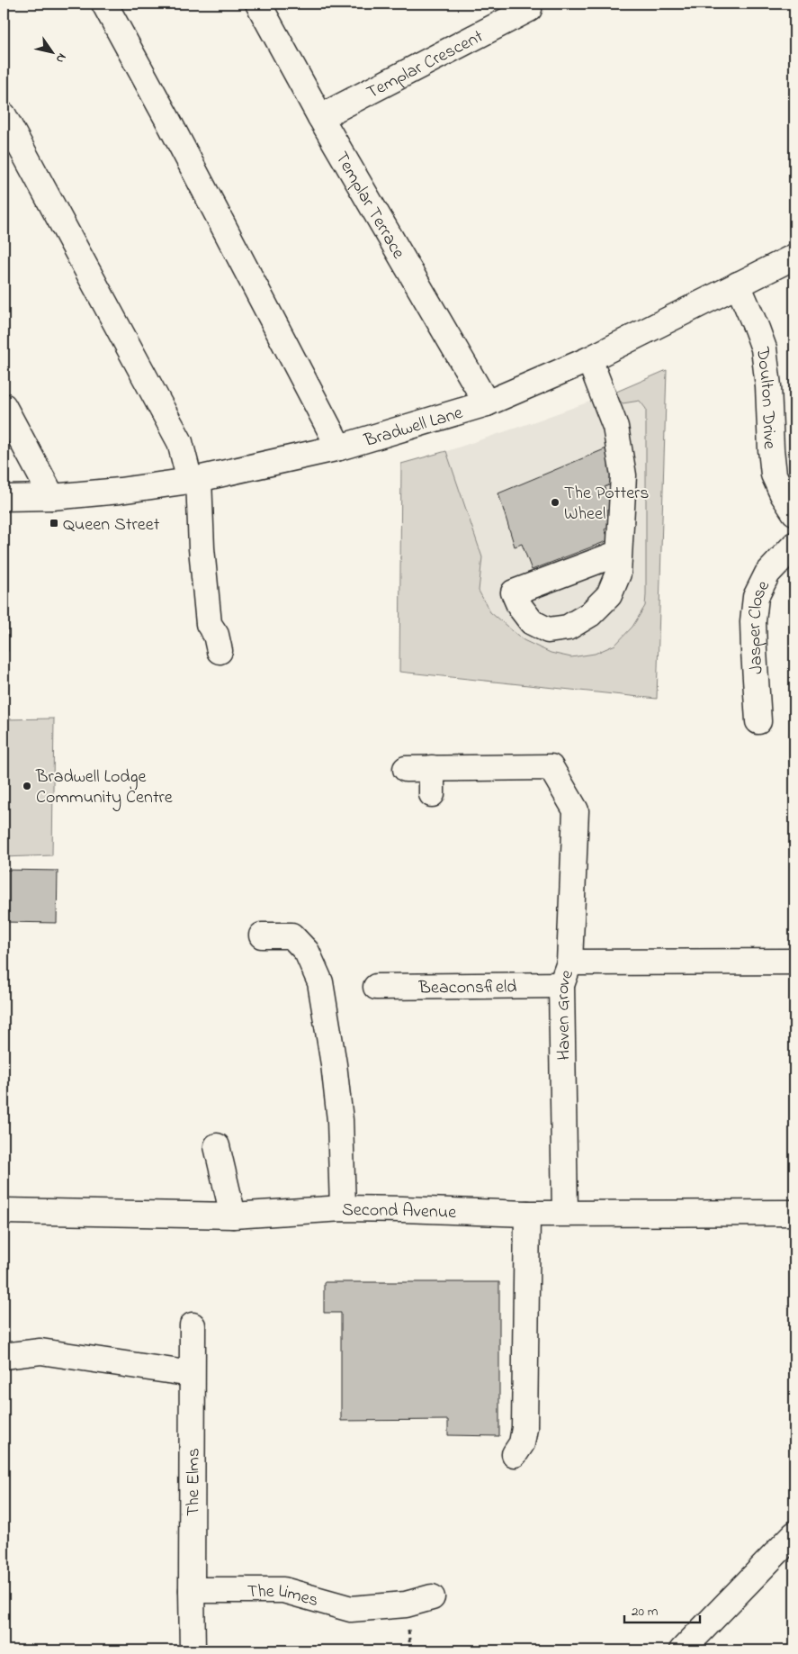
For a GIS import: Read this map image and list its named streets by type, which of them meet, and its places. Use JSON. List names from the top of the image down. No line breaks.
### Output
{"streets":{"street":["Templar Crescent","Templar Terrace","Doulton Drive","Bradwell Lane","Jasper Close","Beaconsfield","Haven Grove","Second Avenue","The Elms","The Limes"]},"crossings":[["Templar Crescent","Templar Terrace"],["Templar Terrace","Bradwell Lane"],["Doulton Drive","Bradwell Lane"],["Beaconsfield","Haven Grove"],["Haven Grove","Second Avenue"],["The Elms","The Limes"]],"places":{"other":["The Potters Wheel","Bradwell Lodge Community Centre"],"transit":["Queen Street"]},"scale_bar":"20 m","north":"bottom right"}
